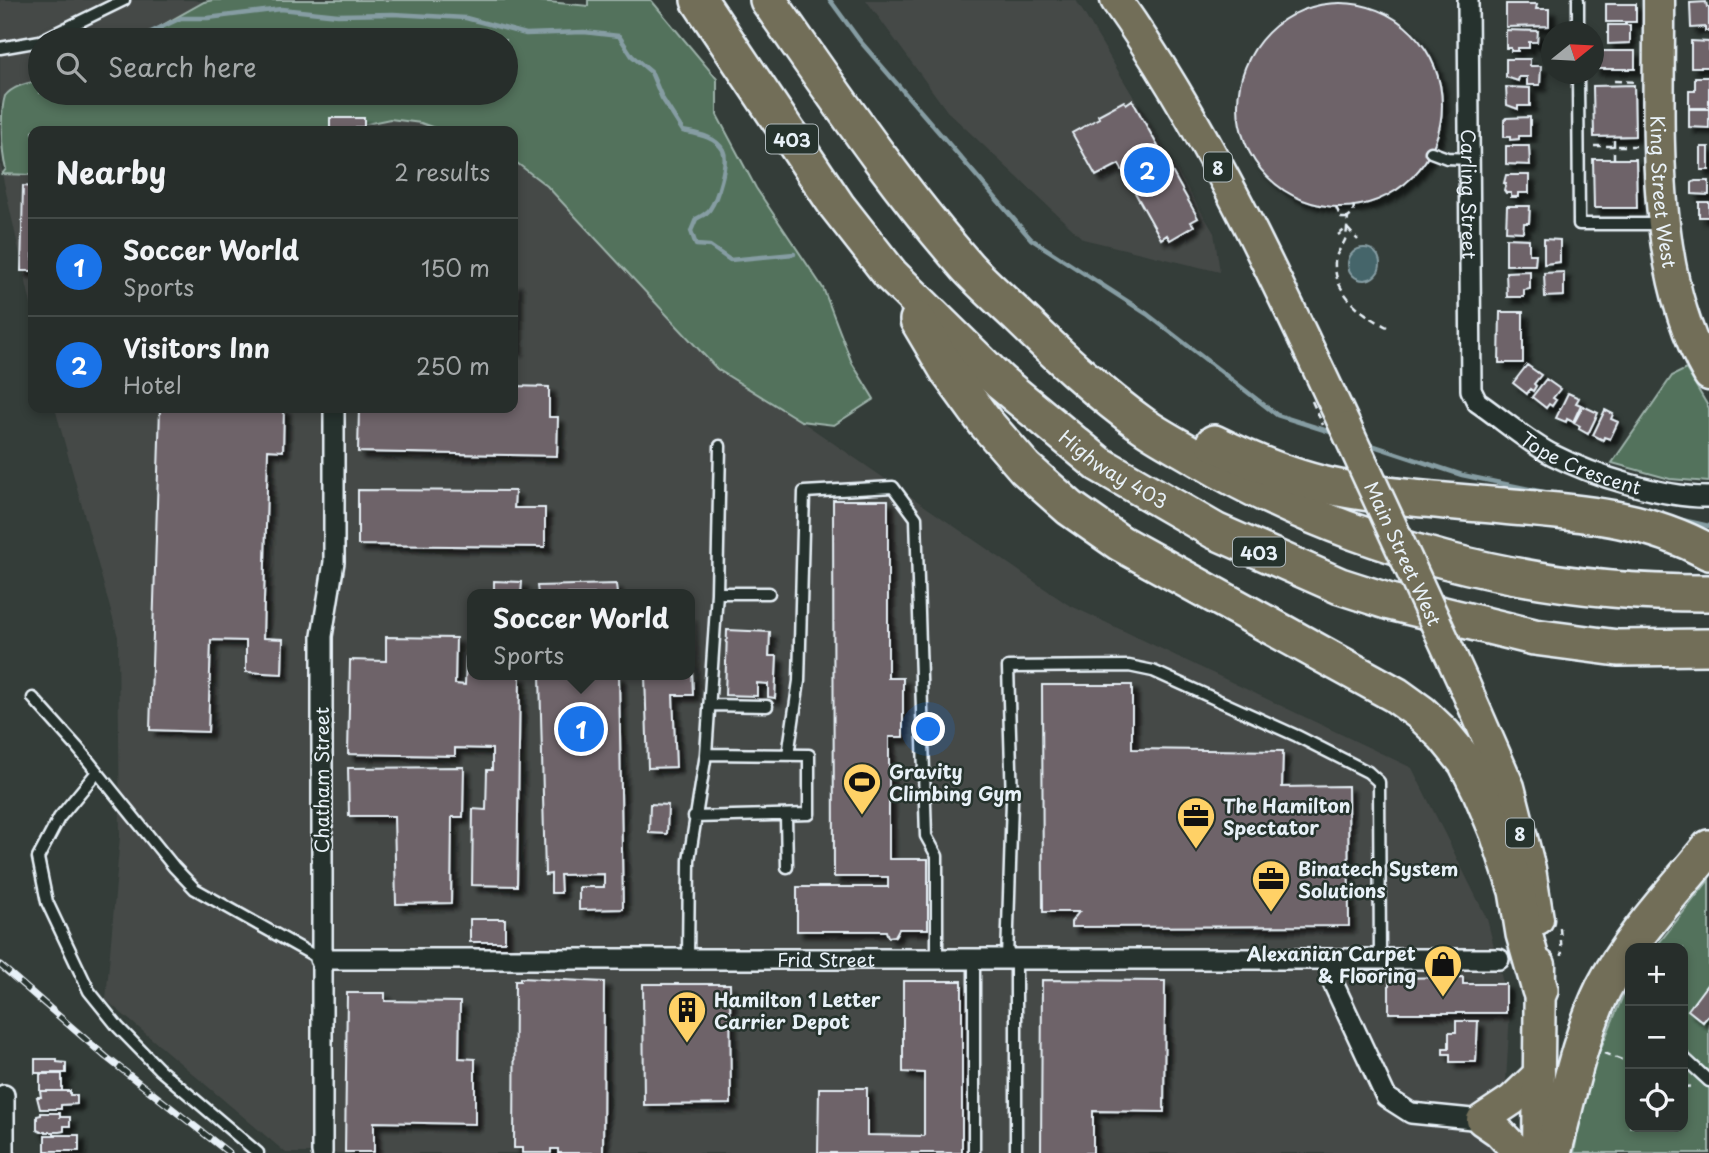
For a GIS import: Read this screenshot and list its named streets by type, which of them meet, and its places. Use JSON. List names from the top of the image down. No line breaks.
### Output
{"streets":{"highway":["403","Highway 403"],"main road":["8","King Street West","Main Street West"],"street":["Carling Street","Tope Crescent","Chatham Street","Frid Street"]},"crossings":[["Carling Street","Tope Crescent"],["Chatham Street","Frid Street"]],"places":{"sports":["Gravity Climbing Gym"],"office":["The Hamilton Spectator","Binatech System Solutions"],"shop":["Alexanian Carpet & Flooring"],"building":["Hamilton 1 Letter Carrier Depot"]},"north":"right","page":{"search":"Search here","heading":["Nearby","2 results"],"pins":["2","1"],"list":[{"mark":"1","name":"Soccer World","note":"Sports","value":"150 m"},{"mark":"2","name":"Visitors Inn","note":"Hotel","value":"250 m"}],"popup":["Soccer World","Sports"],"map_buttons":["+","−"]}}
